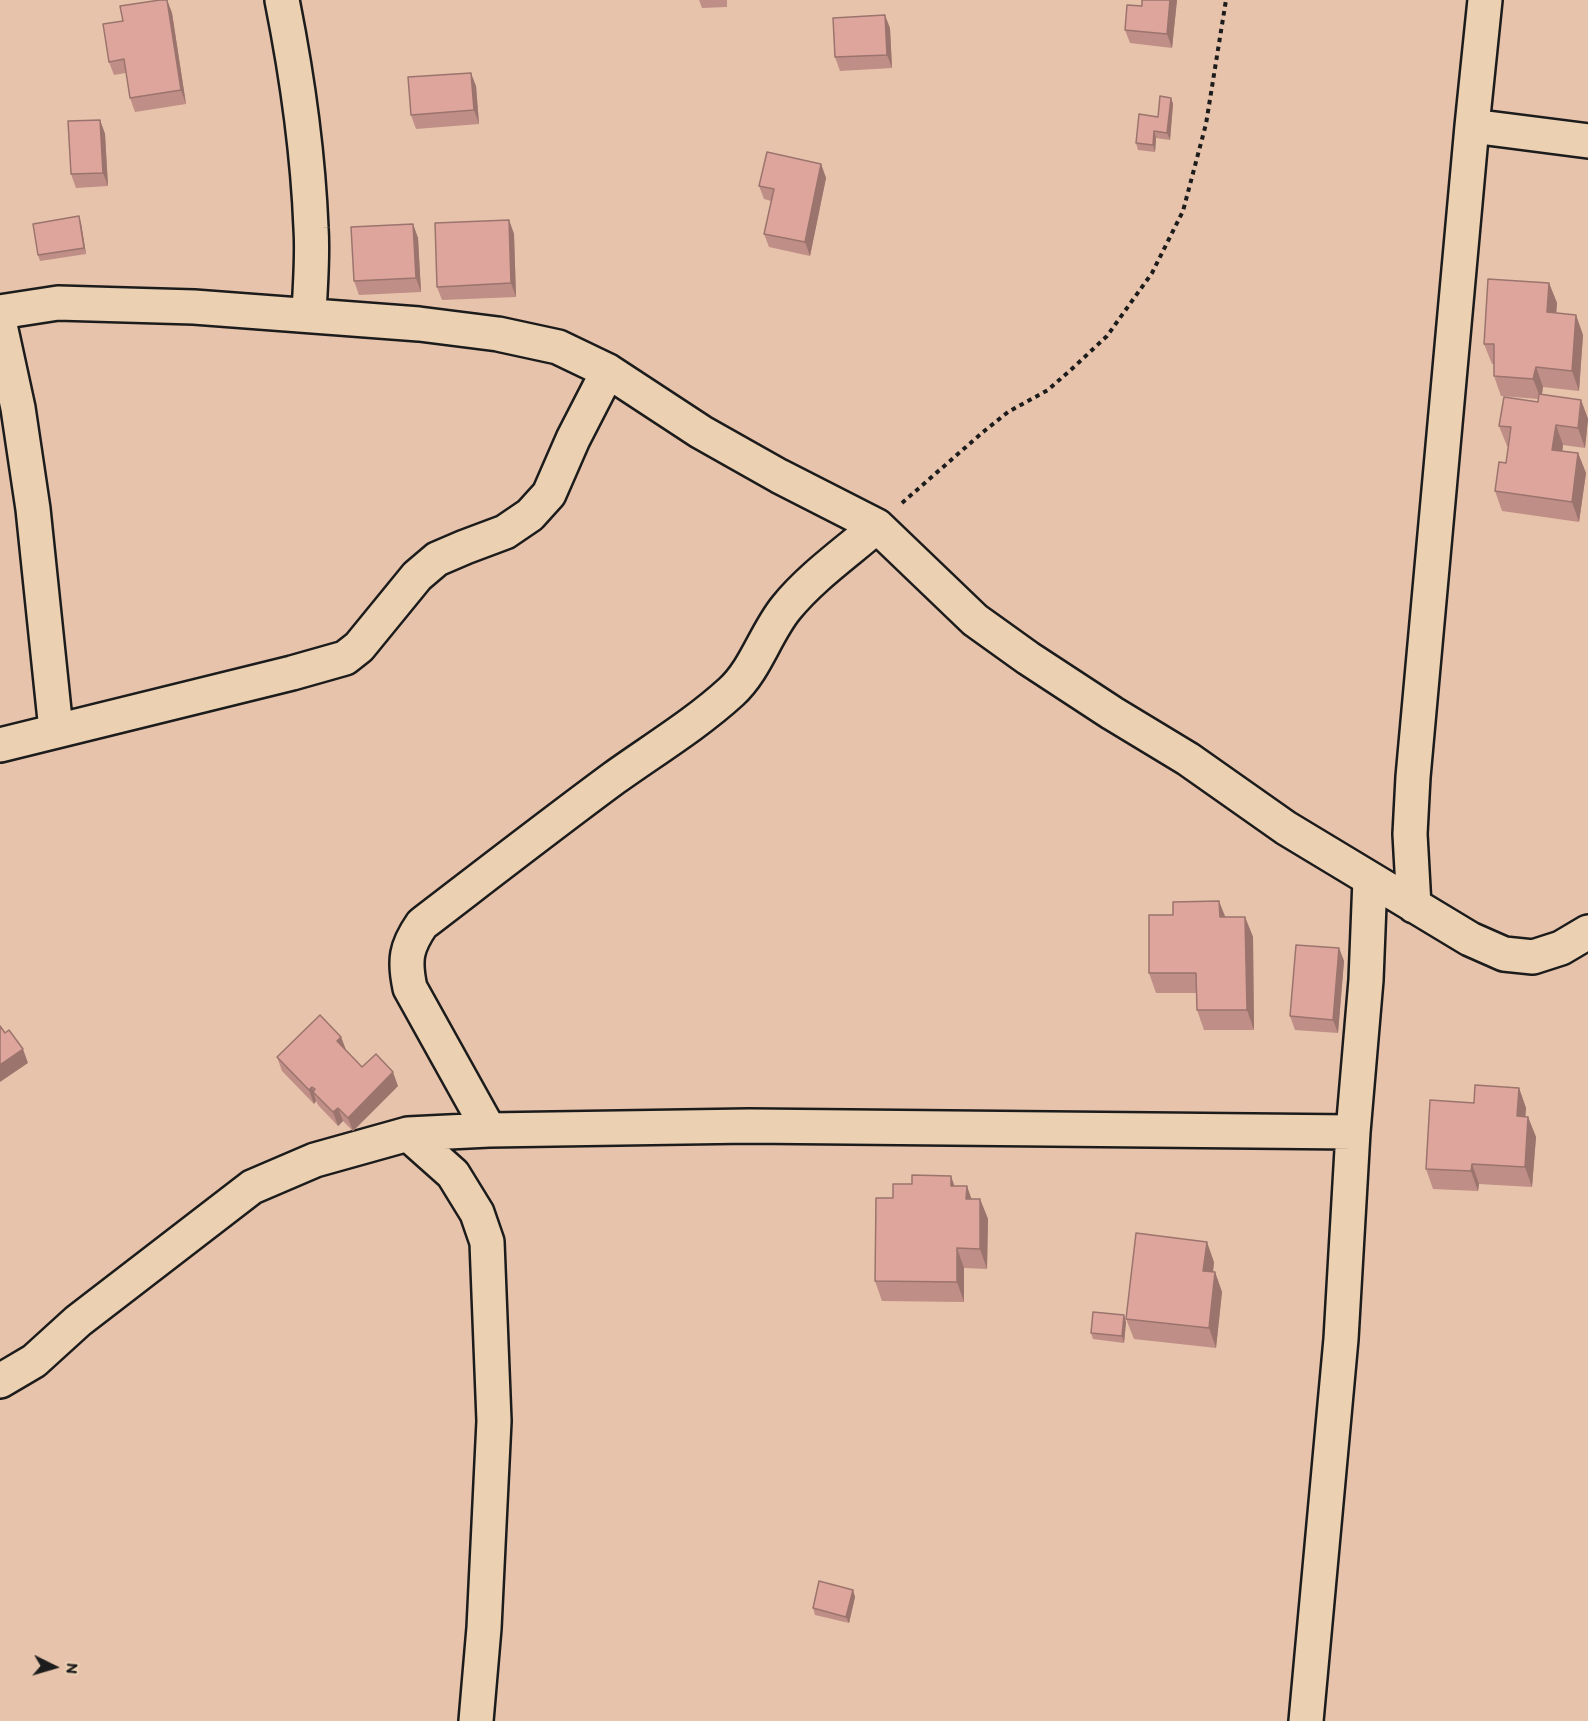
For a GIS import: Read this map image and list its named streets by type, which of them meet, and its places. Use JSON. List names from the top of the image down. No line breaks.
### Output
{"north":"right"}
